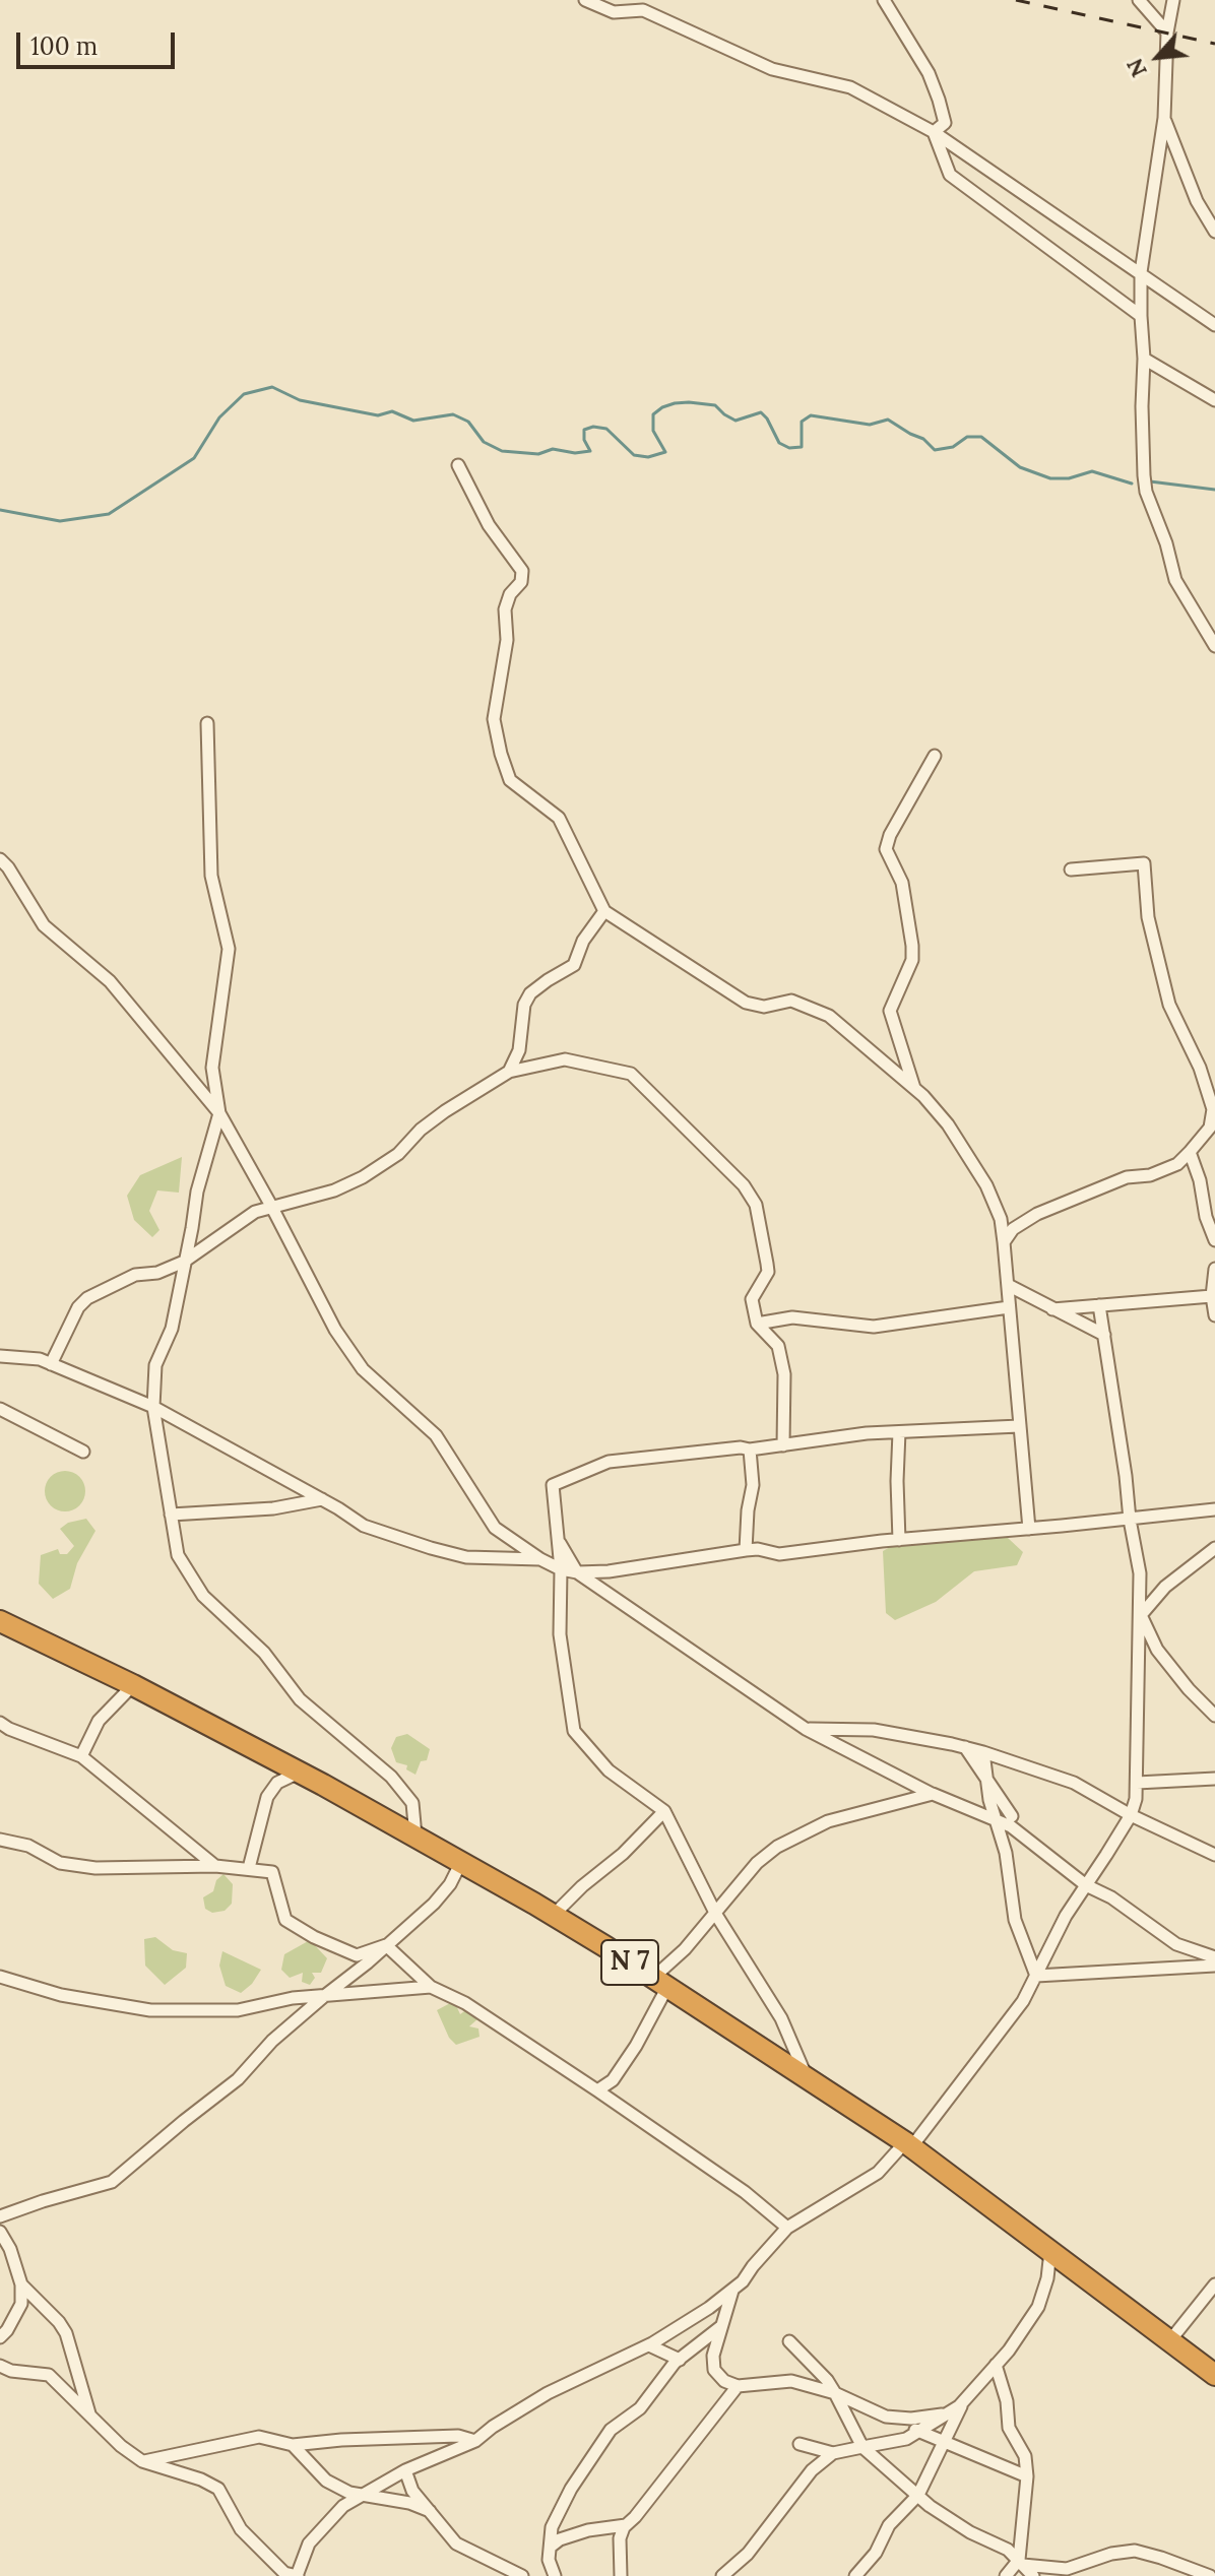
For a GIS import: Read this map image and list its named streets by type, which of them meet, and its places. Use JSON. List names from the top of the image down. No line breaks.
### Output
{"streets":{"highway":["N 7"]},"scale_bar":"100 m","north":"bottom left"}
